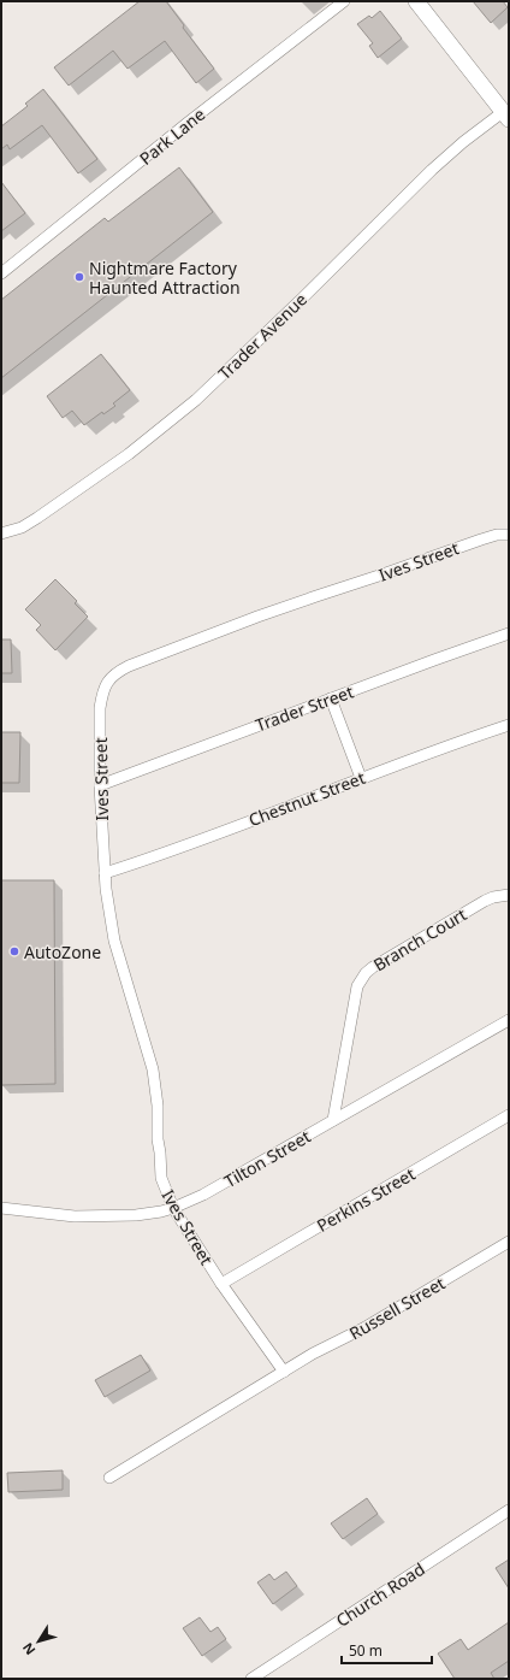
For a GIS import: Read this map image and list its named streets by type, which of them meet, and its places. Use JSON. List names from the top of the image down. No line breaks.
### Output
{"streets":{"street":["Park Lane","Trader Avenue","Ives Street","Trader Street","Chestnut Street","Branch Court","Tilton Street","Perkins Street","Russell Street","Church Road"]},"crossings":[["Ives Street","Trader Street"],["Ives Street","Chestnut Street"],["Ives Street","Tilton Street"],["Ives Street","Perkins Street"],["Branch Court","Tilton Street"]],"places":["Nightmare Factory Haunted Attraction","AutoZone"],"scale_bar":"50 m","north":"bottom left"}
